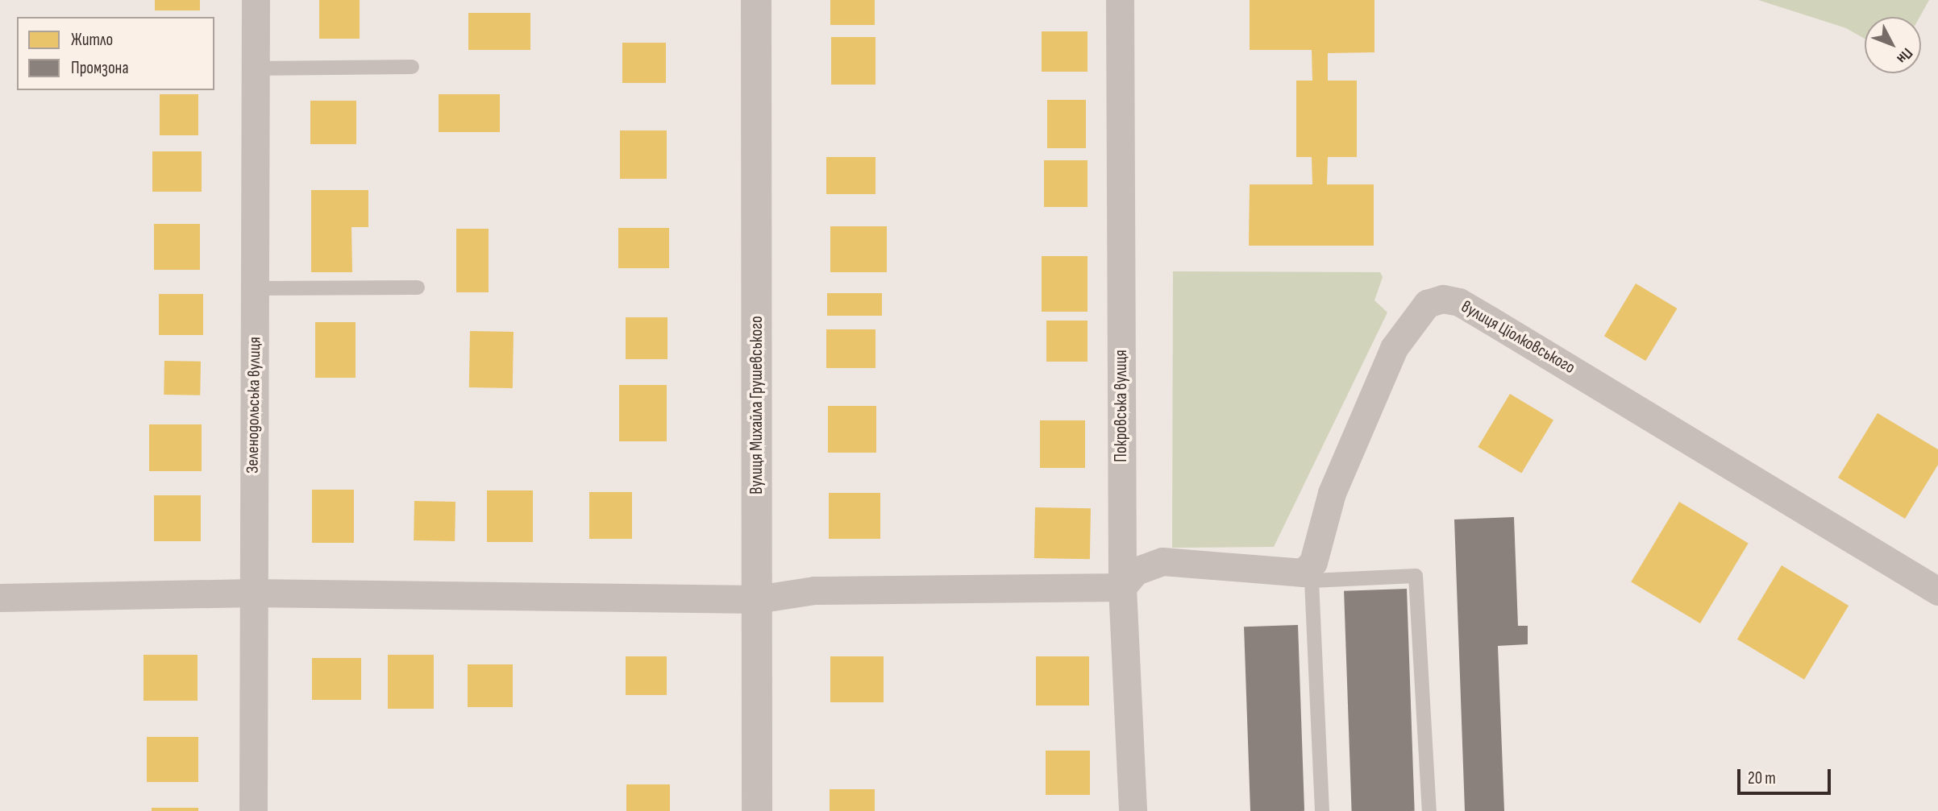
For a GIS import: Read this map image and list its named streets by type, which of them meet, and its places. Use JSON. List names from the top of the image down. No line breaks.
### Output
{"streets":{"street":["вулиця Ціолковського","Зеленодольська вулиця","Вулиця Михайла Грушевського","Покровська вулиця"]},"legend":["Житло","Промзона"],"scale_bar":"20 m","north":"bottom right"}
